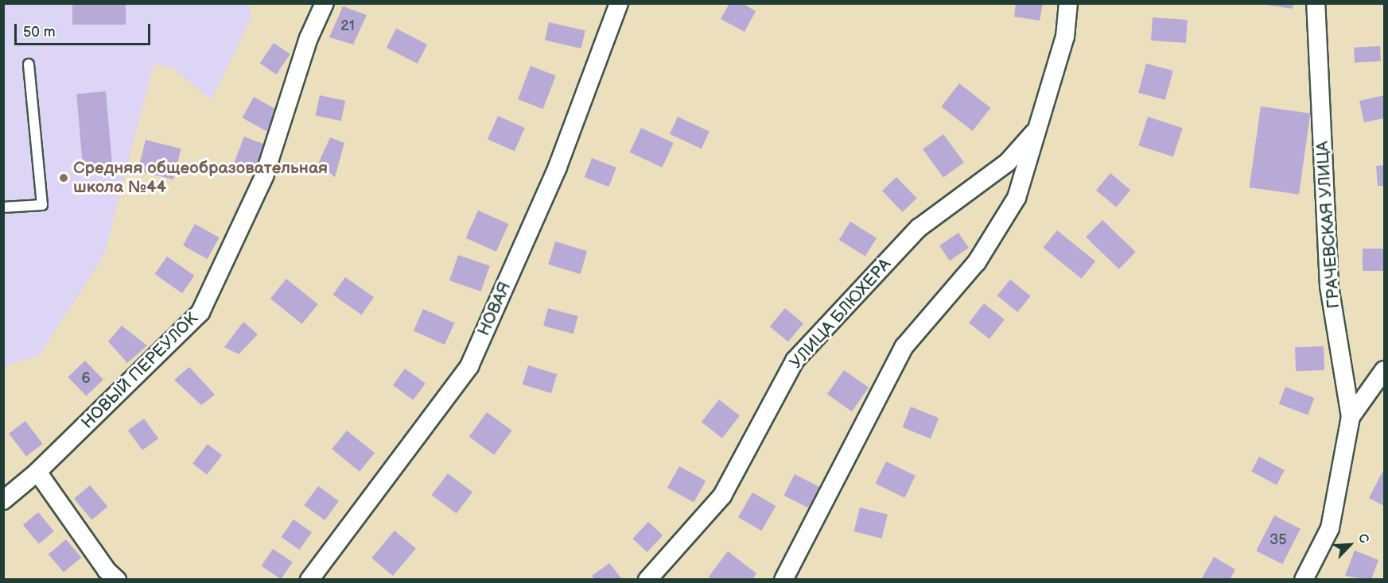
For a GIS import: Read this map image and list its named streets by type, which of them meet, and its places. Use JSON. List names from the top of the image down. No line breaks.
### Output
{"streets":{"street":["ГРАЧЕВСКАЯ УЛИЦА","НОВАЯ","УЛИЦА БЛЮХЕРА","НОВЫЙ ПЕРЕУЛОК"]},"places":["Средняя общеобразовательная школа №44"],"house_numbers":["21","6","35"],"scale_bar":"50 m","north":"top right"}
